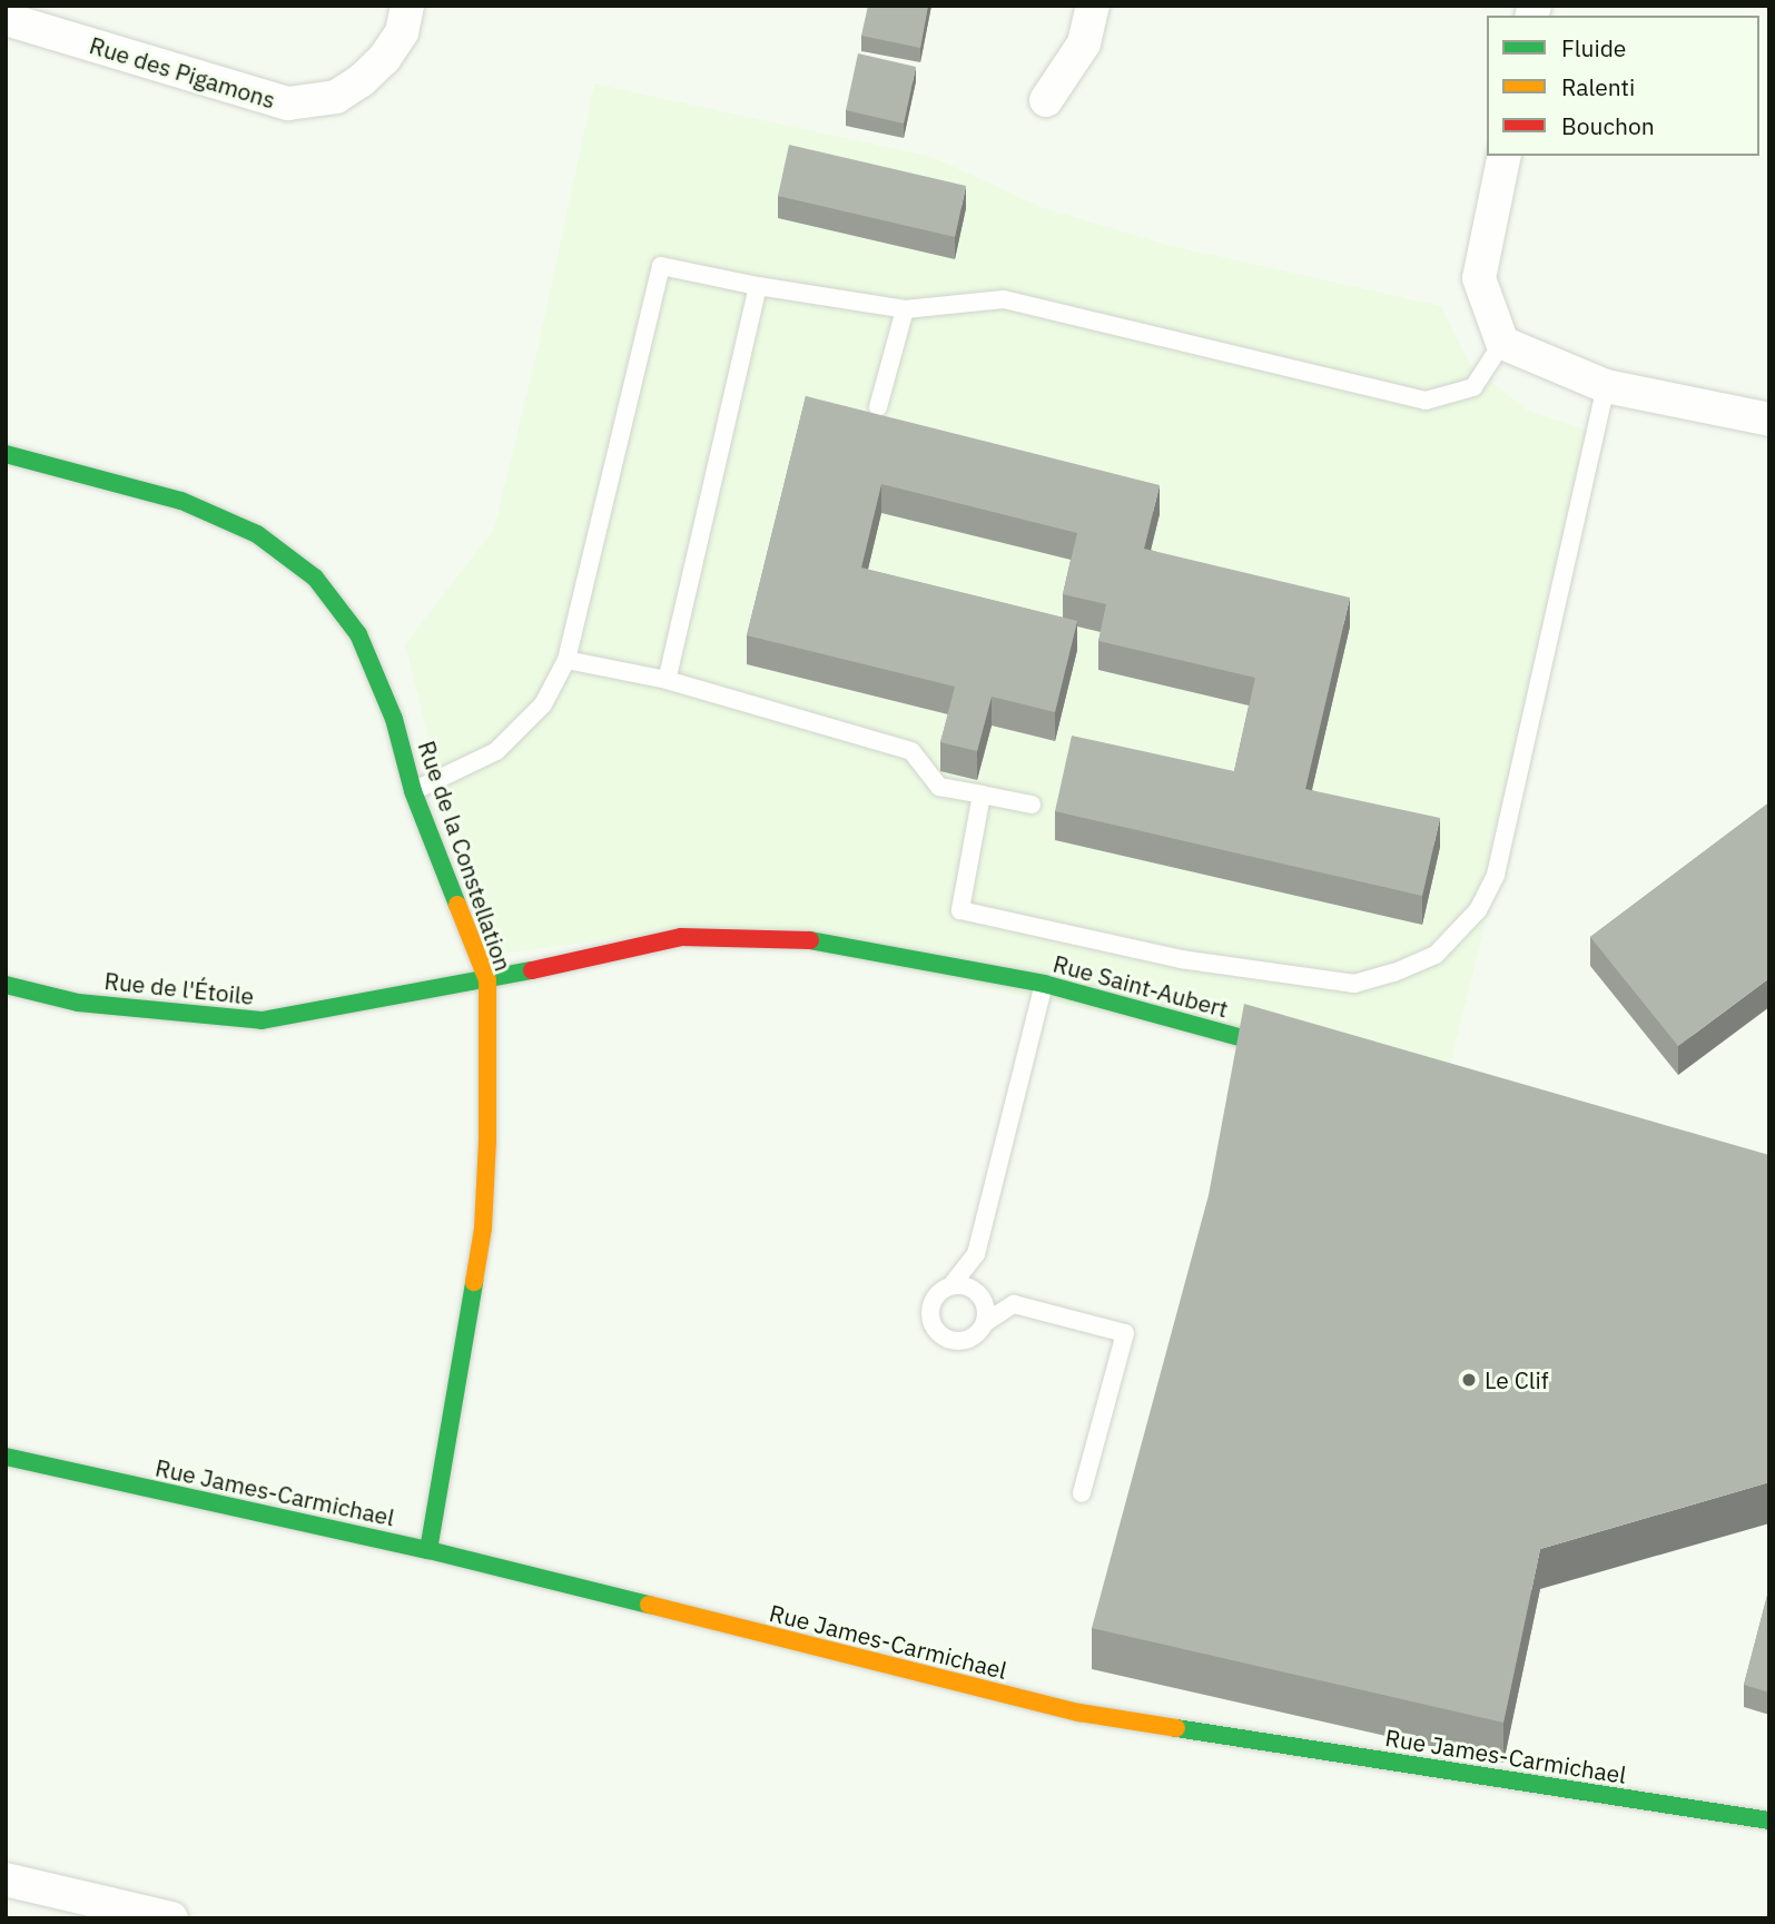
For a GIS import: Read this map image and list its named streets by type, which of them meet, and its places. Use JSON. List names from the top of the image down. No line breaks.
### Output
{"streets":{"street":["Rue des Pigamons","Rue de la Constellation","Rue Saint-Aubert","Rue de l'Étoile","Rue James-Carmichael"]},"crossings":[["Rue de la Constellation","Rue Saint-Aubert"],["Rue de la Constellation","Rue de l'Étoile"],["Rue de la Constellation","Rue James-Carmichael"],["Rue Saint-Aubert","Rue de l'Étoile"]],"places":["Le Clif"],"legend":["Fluide","Ralenti","Bouchon"]}
